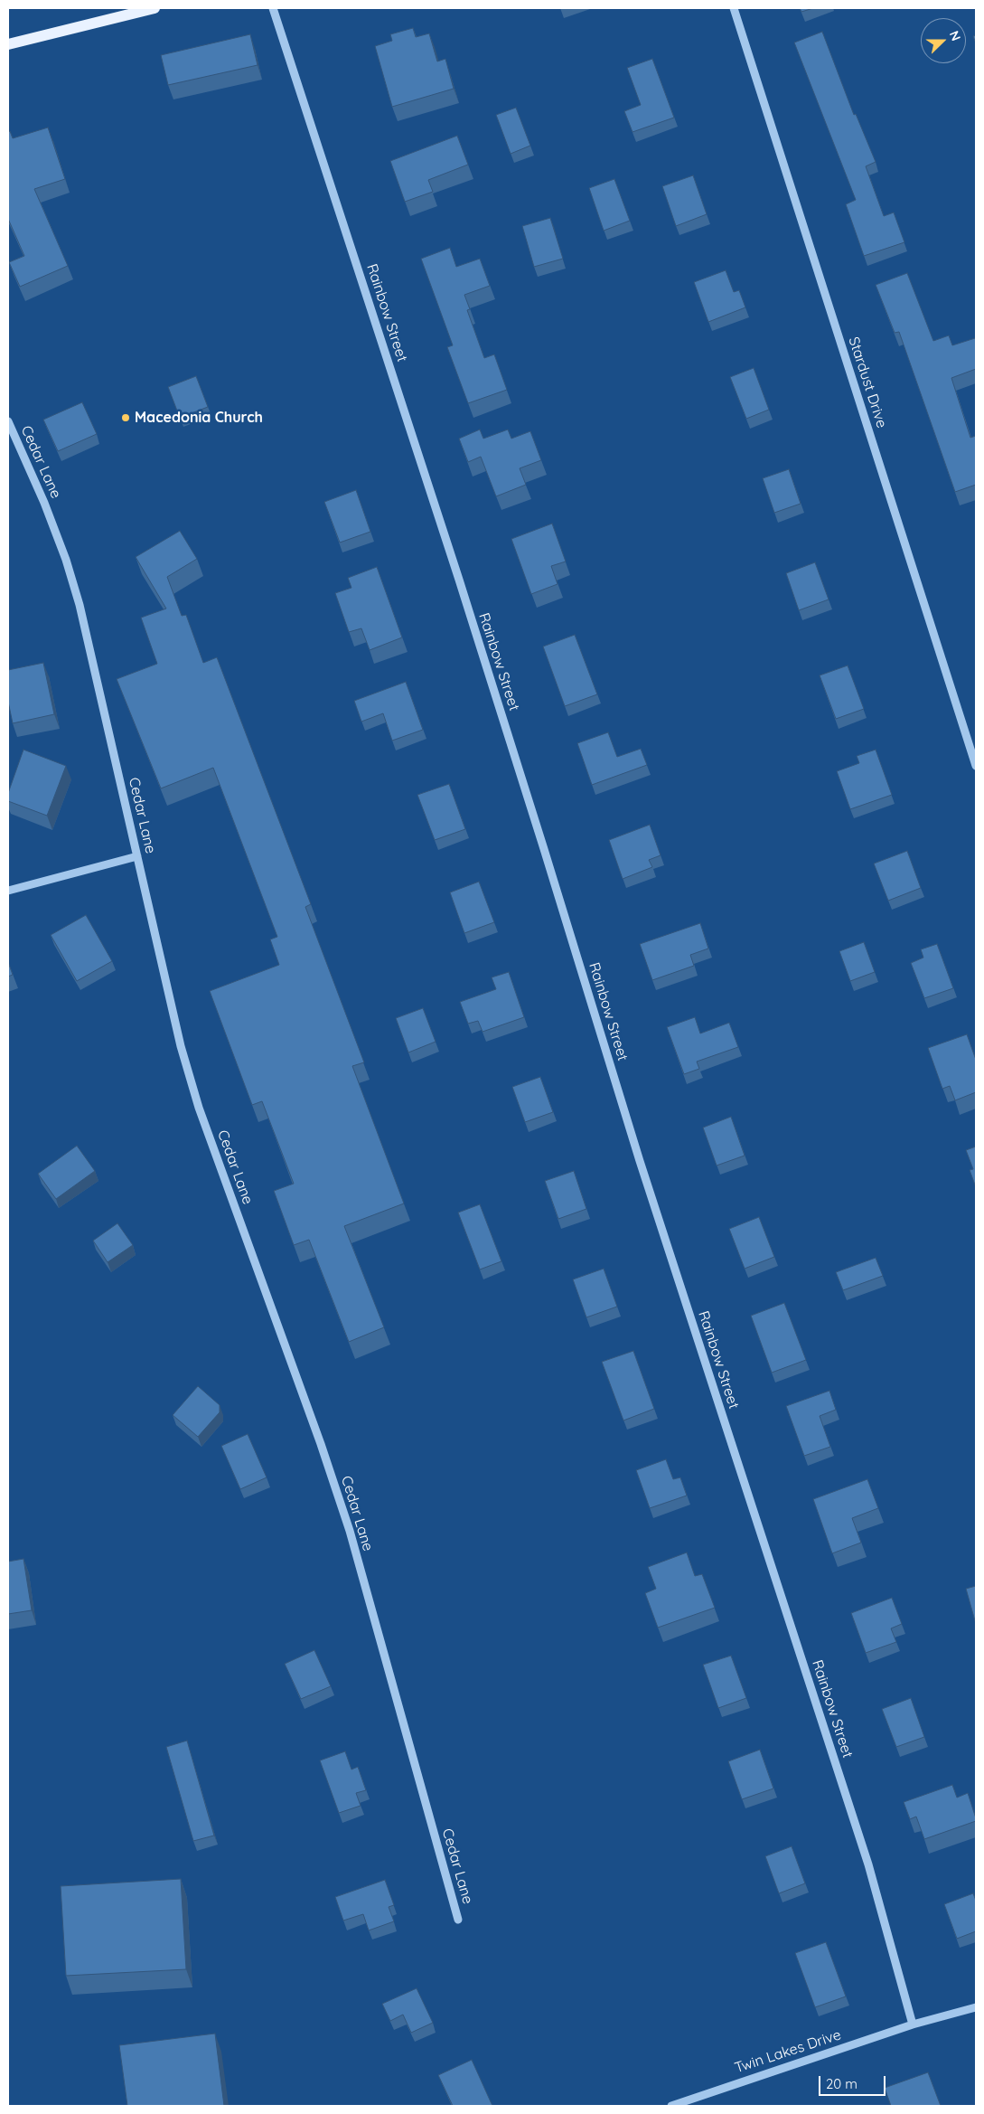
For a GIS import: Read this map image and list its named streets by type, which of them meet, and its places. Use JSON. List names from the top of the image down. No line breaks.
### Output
{"streets":{"street":["Rainbow Street","Stardust Drive","Cedar Lane","Twin Lakes Drive"]},"crossings":[["Rainbow Street","Twin Lakes Drive"]],"places":["Macedonia Church"],"scale_bar":"20 m","north":"right"}
